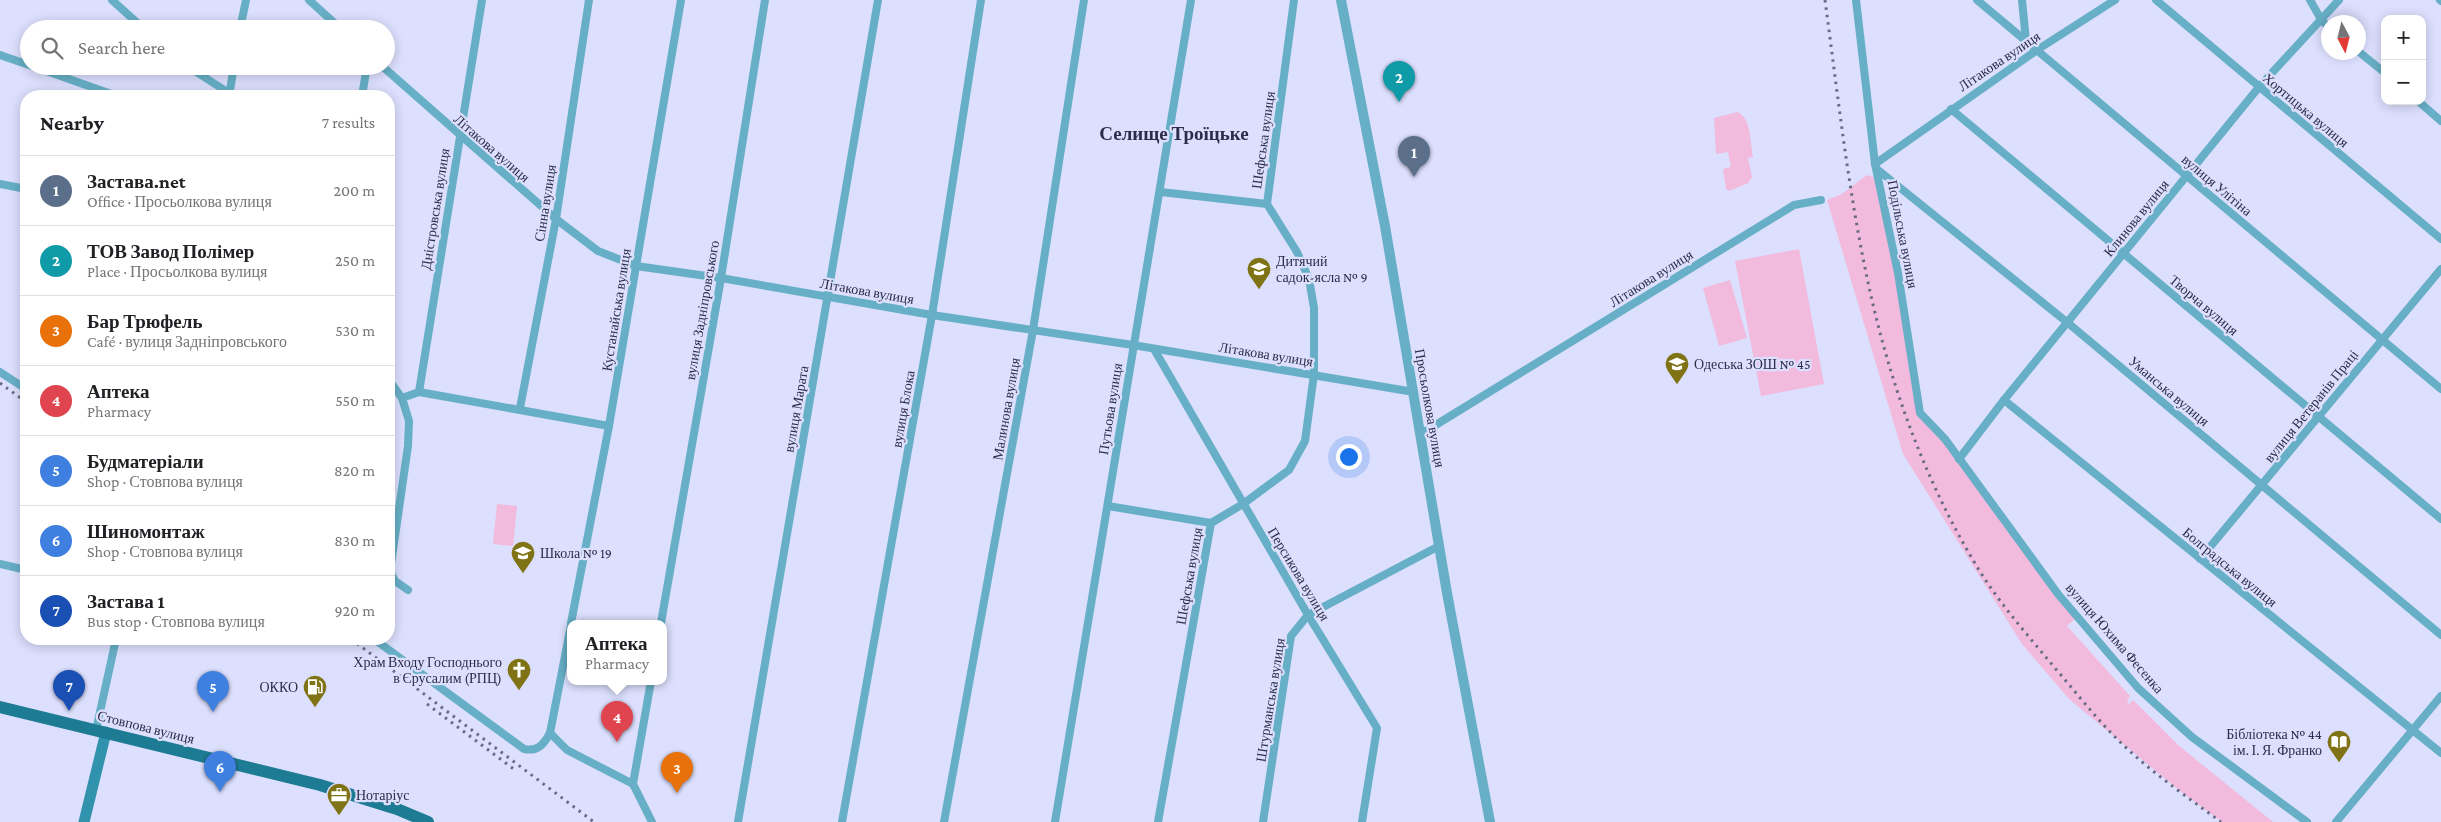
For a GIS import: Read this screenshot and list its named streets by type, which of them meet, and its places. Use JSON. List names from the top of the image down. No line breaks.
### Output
{"streets":{"main road":["Стовпова вулиця"],"street":["Літакова вулиця","Хортицька вулиця","Шефська вулиця","вулиця Улітіна","Сінна вулиця","Дністровська вулиця","Клинова вулиця","Подільська вулиця","Творча вулиця","Кустанайська вулиця","вулиця Задніпровського","Уманська вулиця","вулиця Ветеранів Праці","Просьолкова вулиця","вулиця Марата","вулиця Блока","Малинова вулиця","Путьова вулиця","Болградська вулиця","Персикова вулиця","вулиця Юхима Фесенка","Штурманська вулиця"]},"crossings":[["Літакова вулиця","Шефська вулиця"],["Літакова вулиця","вулиця Улітіна"],["Літакова вулиця","Сінна вулиця"],["Літакова вулиця","Дністровська вулиця"],["Літакова вулиця","Подільська вулиця"],["Літакова вулиця","Творча вулиця"],["Літакова вулиця","Кустанайська вулиця"],["Літакова вулиця","вулиця Задніпровського"],["Літакова вулиця","Уманська вулиця"],["Літакова вулиця","Просьолкова вулиця"],["Літакова вулиця","вулиця Марата"],["Літакова вулиця","вулиця Блока"],["Літакова вулиця","Малинова вулиця"],["Літакова вулиця","Путьова вулиця"],["Літакова вулиця","Персикова вулиця"],["Хортицька вулиця","Клинова вулиця"],["Шефська вулиця","Персикова вулиця"],["вулиця Улітіна","Клинова вулиця"],["вулиця Улітіна","вулиця Ветеранів Праці"],["Клинова вулиця","Подільська вулиця"],["Клинова вулиця","Творча вулиця"],["Клинова вулиця","Уманська вулиця"],["Клинова вулиця","Болградська вулиця"],["Клинова вулиця","вулиця Юхима Фесенка"],["Подільська вулиця","Уманська вулиця"],["Подільська вулиця","вулиця Юхима Фесенка"],["Творча вулиця","вулиця Ветеранів Праці"],["Уманська вулиця","вулиця Ветеранів Праці"],["вулиця Ветеранів Праці","Болградська вулиця"],["Просьолкова вулиця","Штурманська вулиця"],["Персикова вулиця","Штурманська вулиця"]],"districts":["Селище Троїцьке"],"places":{"school or university":["Дитячий садок-ясла № 9","Одеська ЗОШ № 45","Школа № 19"],"church":["Храм Входу Господнього в Єрусалим (РПЦ)"],"fuel station":["ОККО"],"library":["Бібліотека № 44 ім. І. Я. Франко"],"office":["Нотаріус"]},"north":"bottom","page":{"map_buttons":["+","−"],"search":"Search here","pins":["2","1","7","5","4","6","3"],"heading":["Nearby","7 results"],"list":[{"mark":"1","name":"Застава.net","note":"Office · Просьолкова вулиця","value":"200 m"},{"mark":"2","name":"ТОВ Завод Полімер","note":"Place · Просьолкова вулиця","value":"250 m"},{"mark":"3","name":"Бар Трюфель","note":"Café · вулиця Задніпровського","value":"530 m"},{"mark":"4","name":"Аптека","note":"Pharmacy","value":"550 m"},{"mark":"5","name":"Будматеріали","note":"Shop · Стовпова вулиця","value":"820 m"},{"mark":"6","name":"Шиномонтаж","note":"Shop · Стовпова вулиця","value":"830 m"},{"mark":"7","name":"Застава 1","note":"Bus stop · Стовпова вулиця","value":"920 m"}],"popup":["Аптека","Pharmacy"]}}
